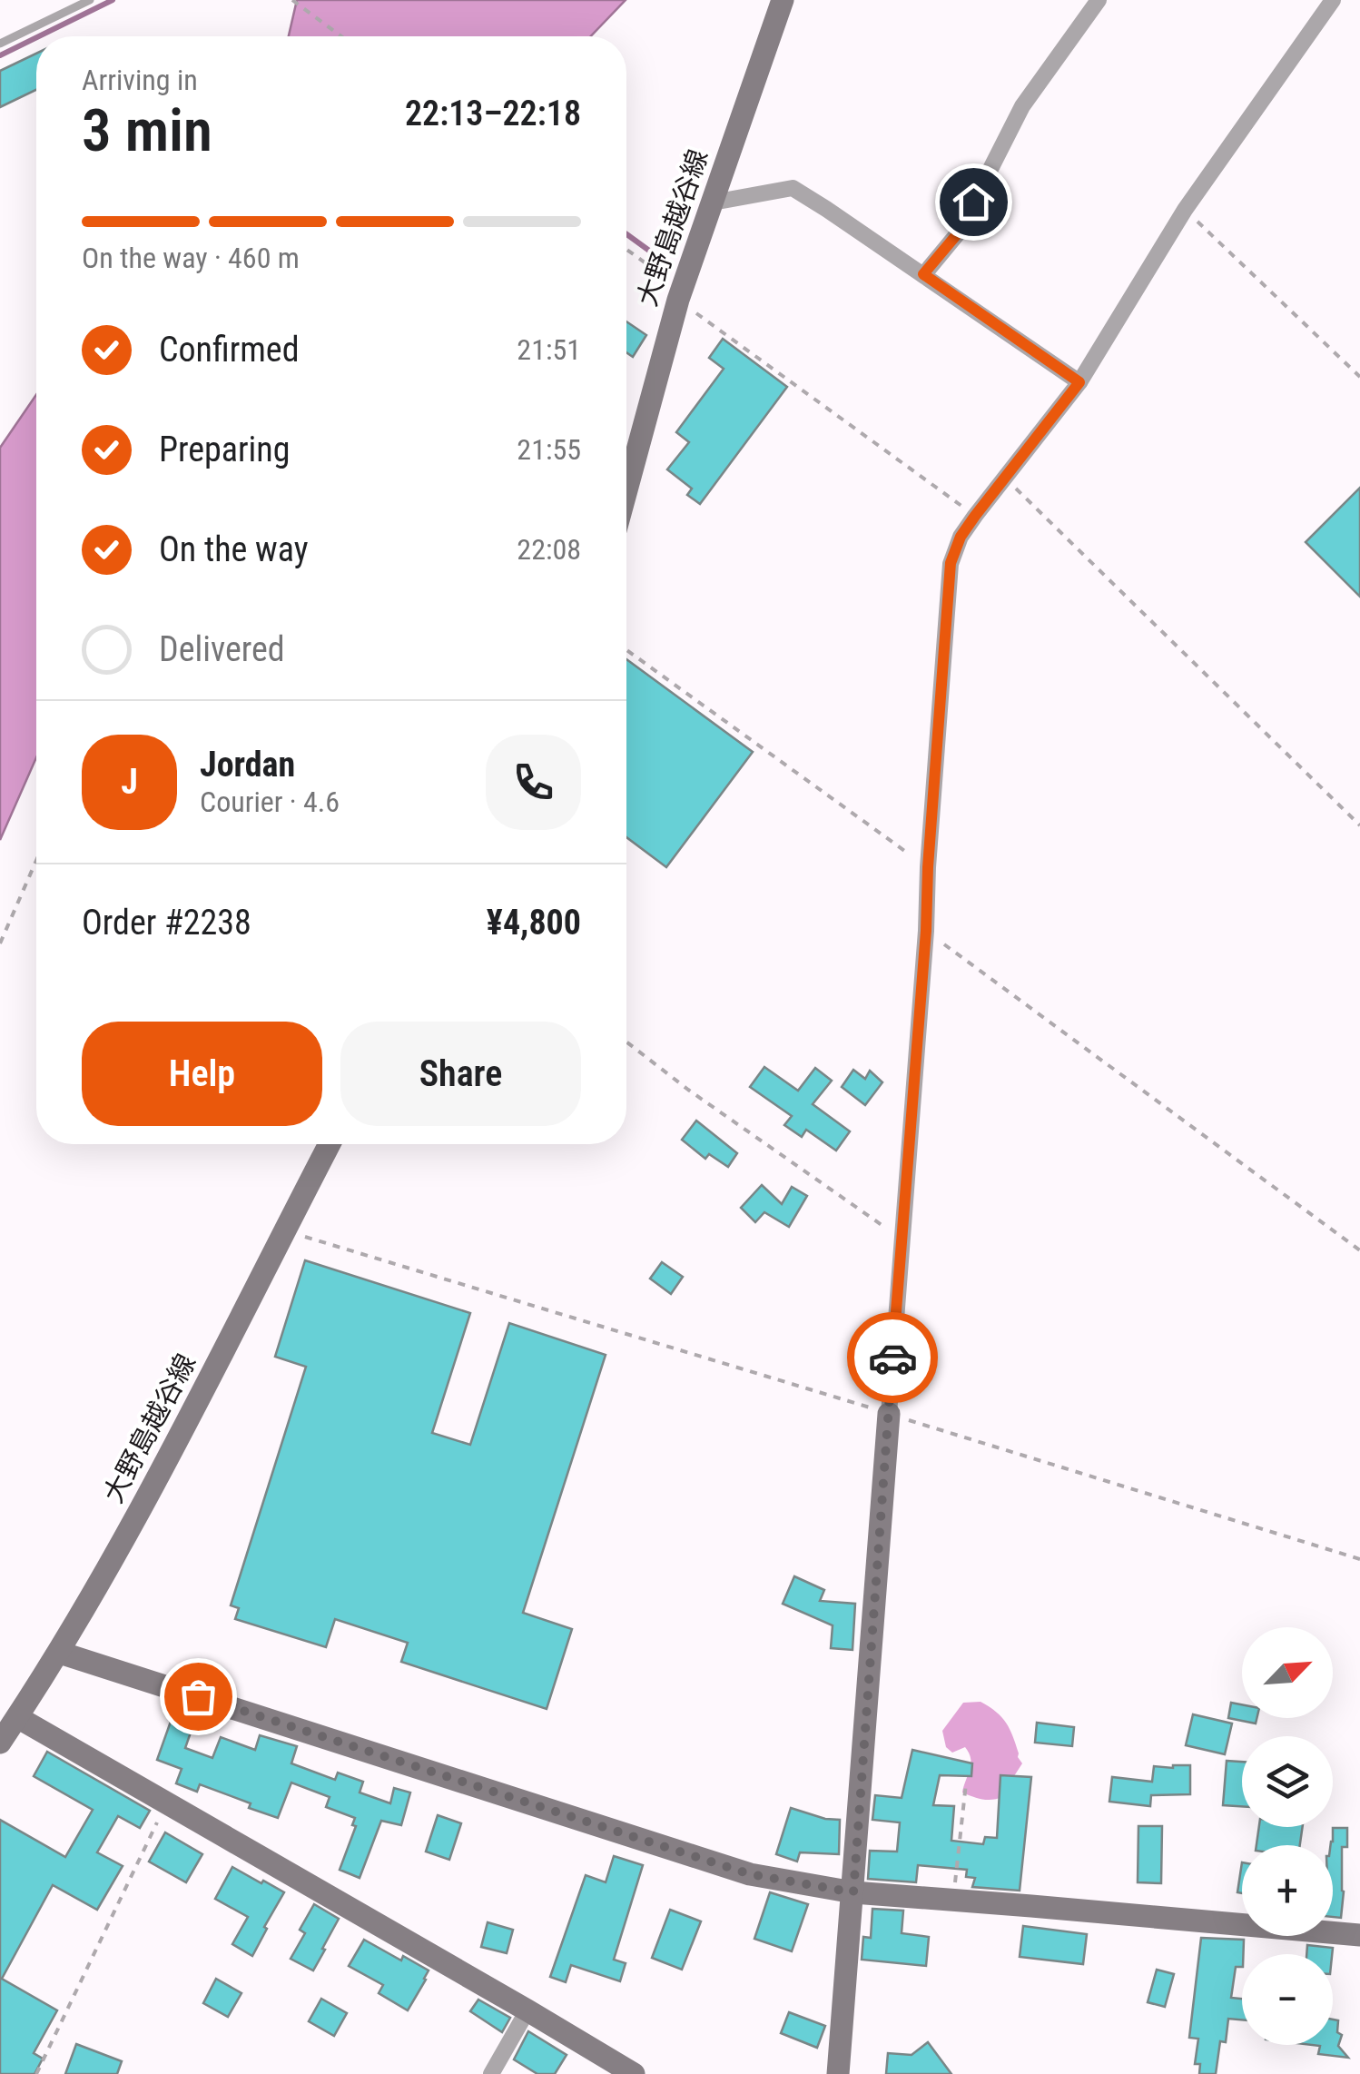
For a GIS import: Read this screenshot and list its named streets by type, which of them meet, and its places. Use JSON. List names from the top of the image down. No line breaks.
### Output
{"streets":{"street":["大野島越谷線"]},"north":"top right","page":{"heading":["3 min","Arriving in","22:13–22:18"],"panel":["Jordan","Courier · 4.6","Order #2238","¥4,800"],"bar":"On the way · 460 m","list":[["Confirmed","21:51"],["Preparing","21:55"],["On the way","22:08"],"Delivered"],"round":"J","buttons":["Help","Share"],"map_buttons":["+","−"]}}
